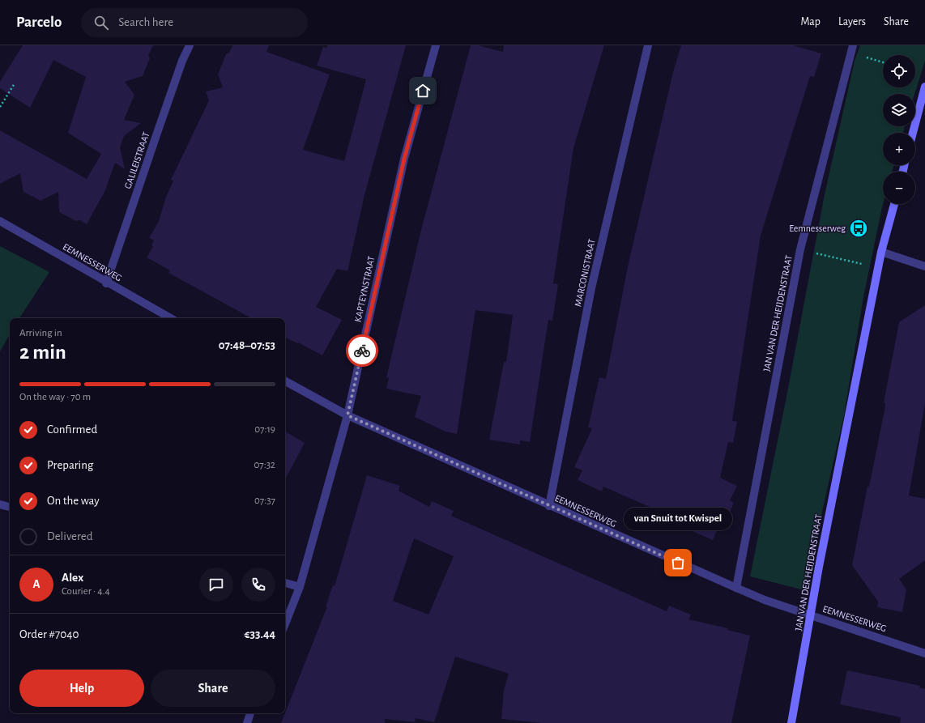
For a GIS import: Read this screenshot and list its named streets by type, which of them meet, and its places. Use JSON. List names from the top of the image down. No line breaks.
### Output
{"streets":{"main road":["JAN VAN DER HEIJDENSTRAAT"],"street":["GALILEISTRAAT","EEMNESSERWEG","MARCONISTRAAT","KAPTEYNSTRAAT"]},"crossings":[["GALILEISTRAAT","EEMNESSERWEG"],["EEMNESSERWEG","MARCONISTRAAT"],["EEMNESSERWEG","KAPTEYNSTRAAT"],["EEMNESSERWEG","JAN VAN DER HEIJDENSTRAAT"]],"places":{"bus stop":["Eemnesserweg"],"other":["van Snuit tot Kwispel"]},"page":{"header":"Parcelo","search":"Search here","nav":["Map","Layers","Share"],"map_buttons":["+","−"],"heading":["2 min","Arriving in","07:48–07:53"],"panel":["Alex","Courier · 4.4","Order #7040","€33.44"],"bar":"On the way · 70 m","list":[["Confirmed","07:19"],["Preparing","07:32"],["On the way","07:37"],"Delivered"],"bubble":"van Snuit tot Kwispel","round":"A","buttons":["Help","Share"]}}
